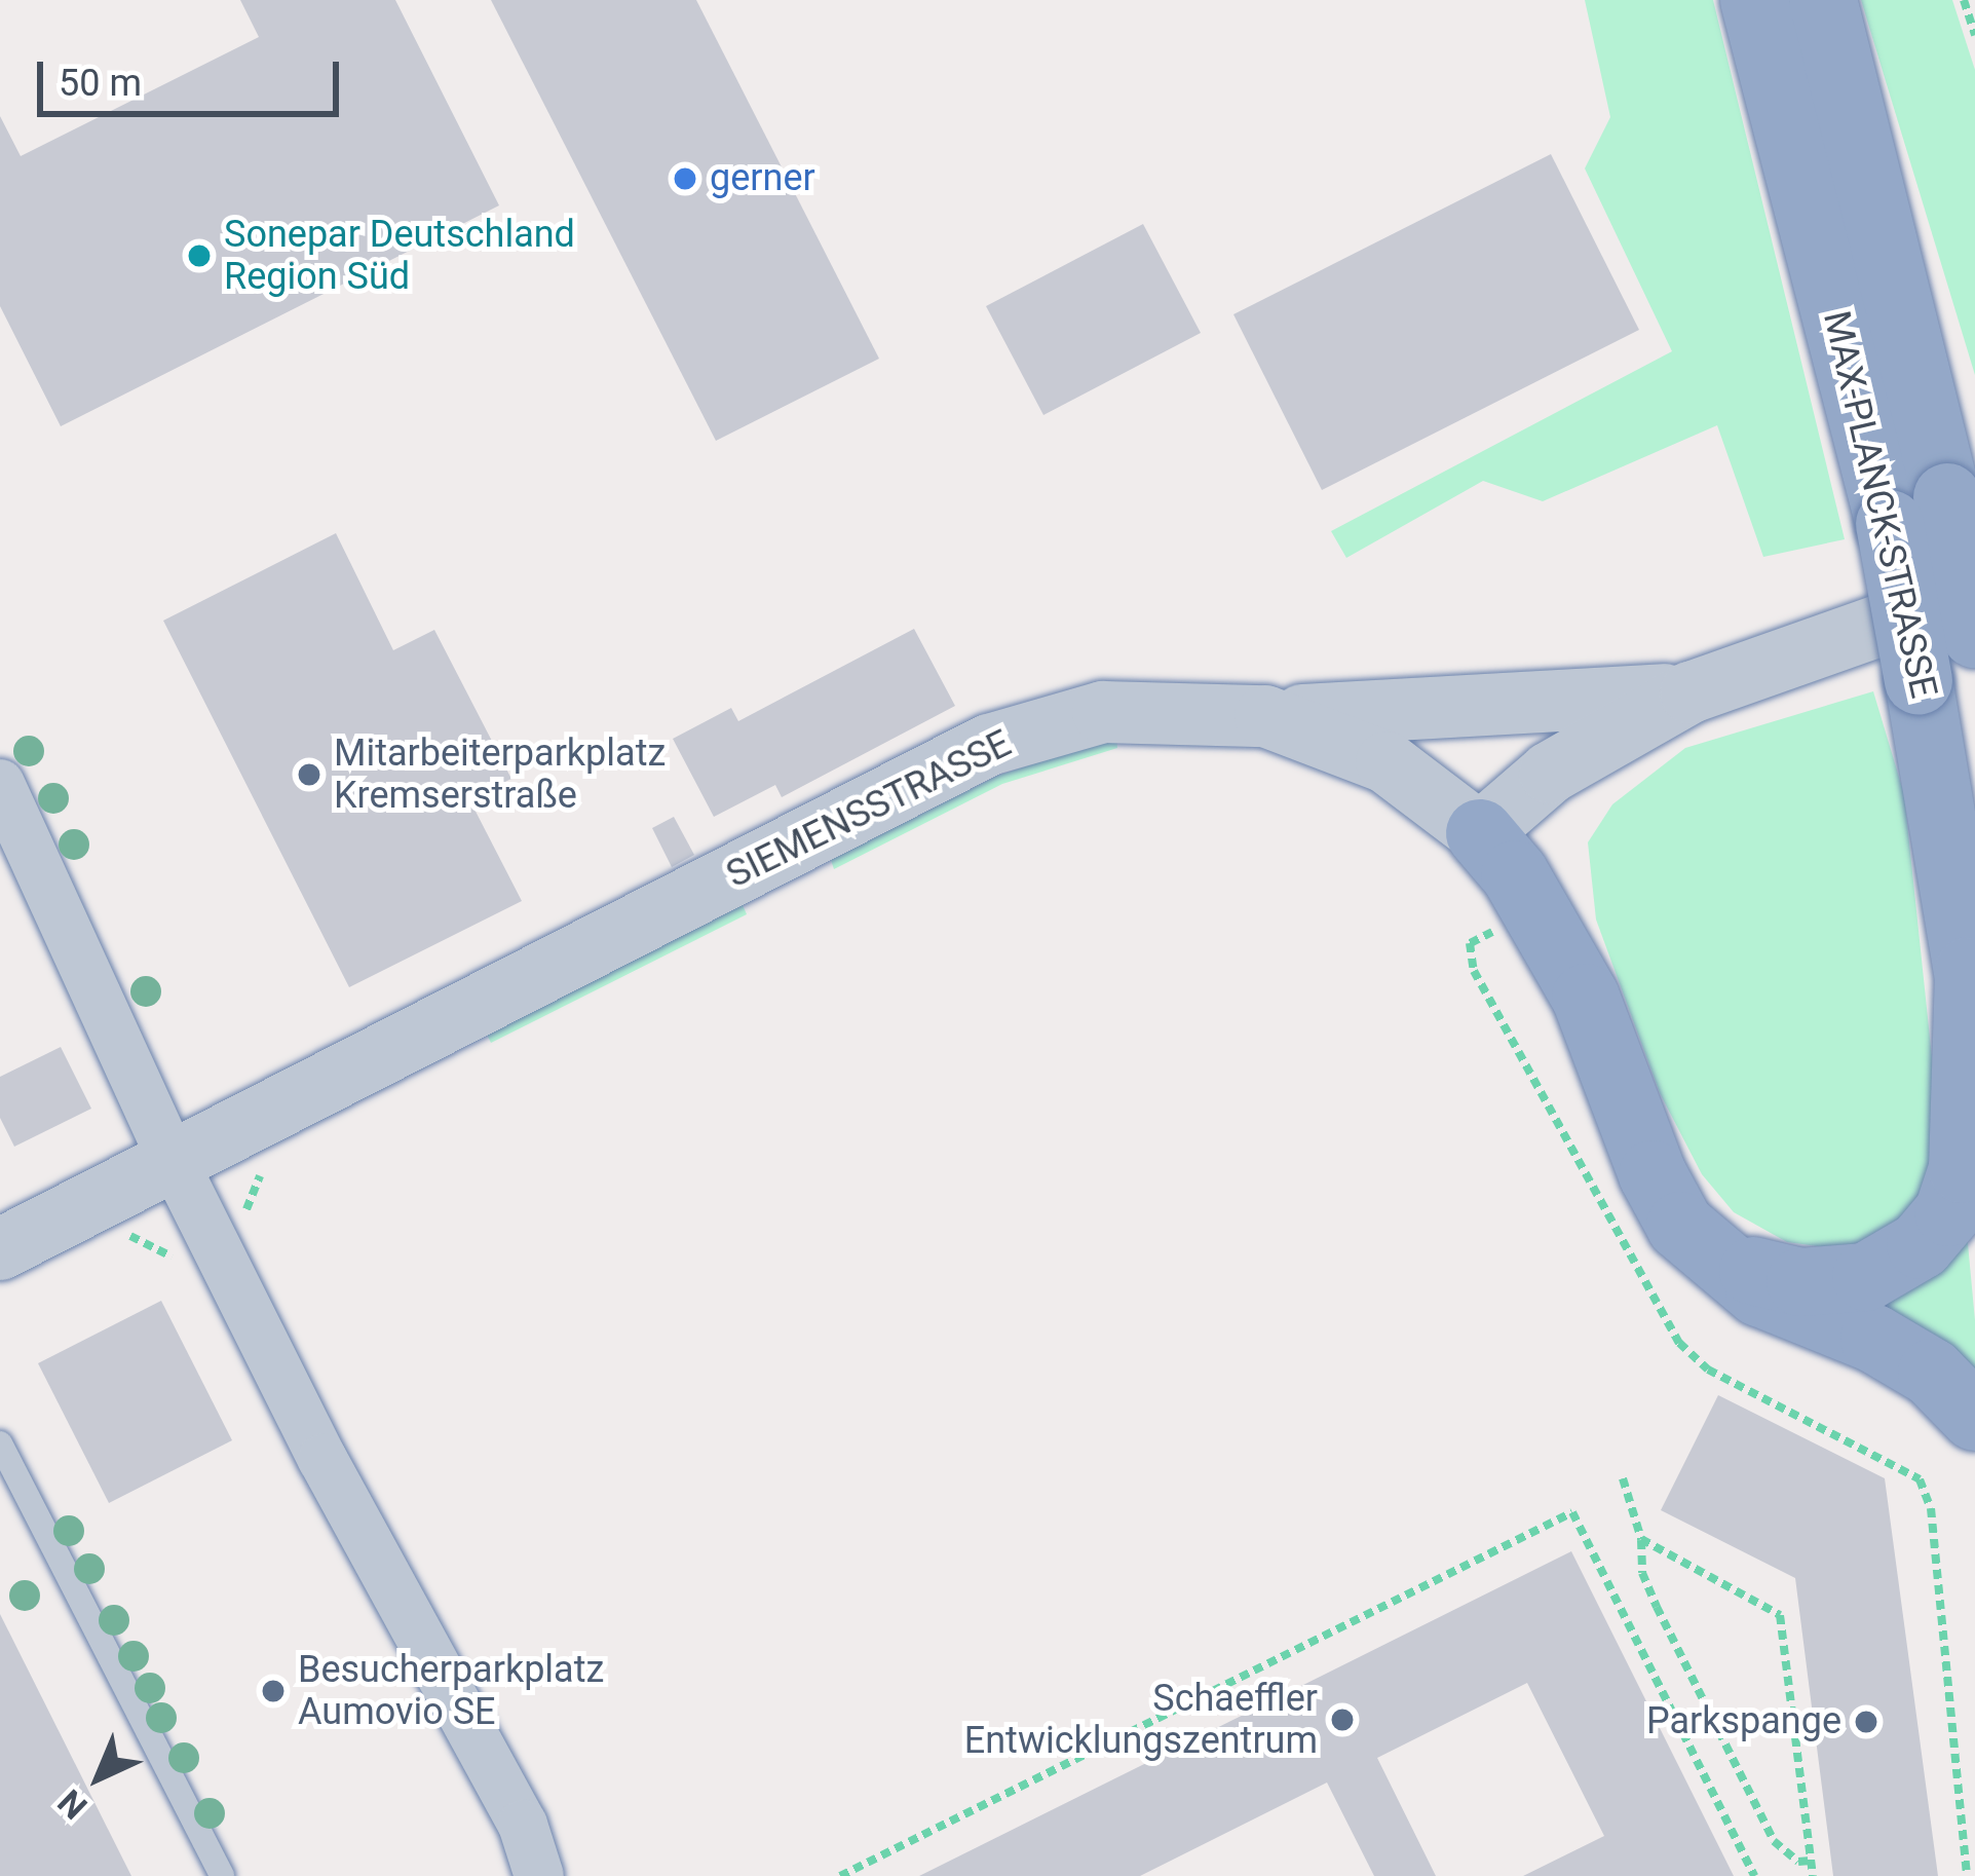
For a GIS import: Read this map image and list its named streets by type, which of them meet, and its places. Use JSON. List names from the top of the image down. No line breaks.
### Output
{"streets":{"highway":["MAX-PLANCK-STRASSE"],"street":["SIEMENSSTRASSE"]},"places":["gerner","Sonepar Deutschland Region Süd","Mitarbeiterparkplatz Kremserstraße","Besucherparkplatz Aumovio SE","Schaeffler Entwicklungszentrum","Parkspange"],"scale_bar":"50 m","north":"bottom left"}
